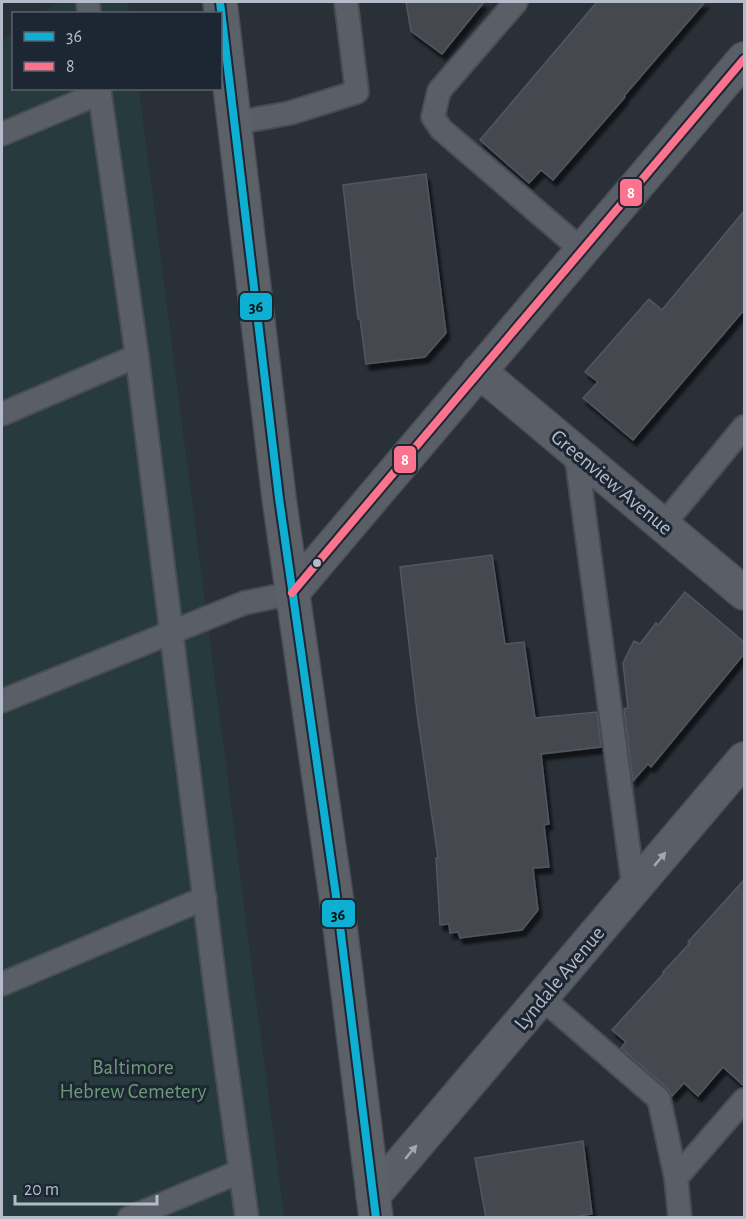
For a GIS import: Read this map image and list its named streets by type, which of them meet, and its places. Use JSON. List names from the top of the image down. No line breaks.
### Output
{"streets":{"street":["Greenview Avenue","Lyndale Avenue"]},"one_way":["Lyndale Avenue"],"parks":["Baltimore Hebrew Cemetery"],"lines":["transit line 36","transit line 8"],"legend":["36","8"],"scale_bar":"20 m"}
